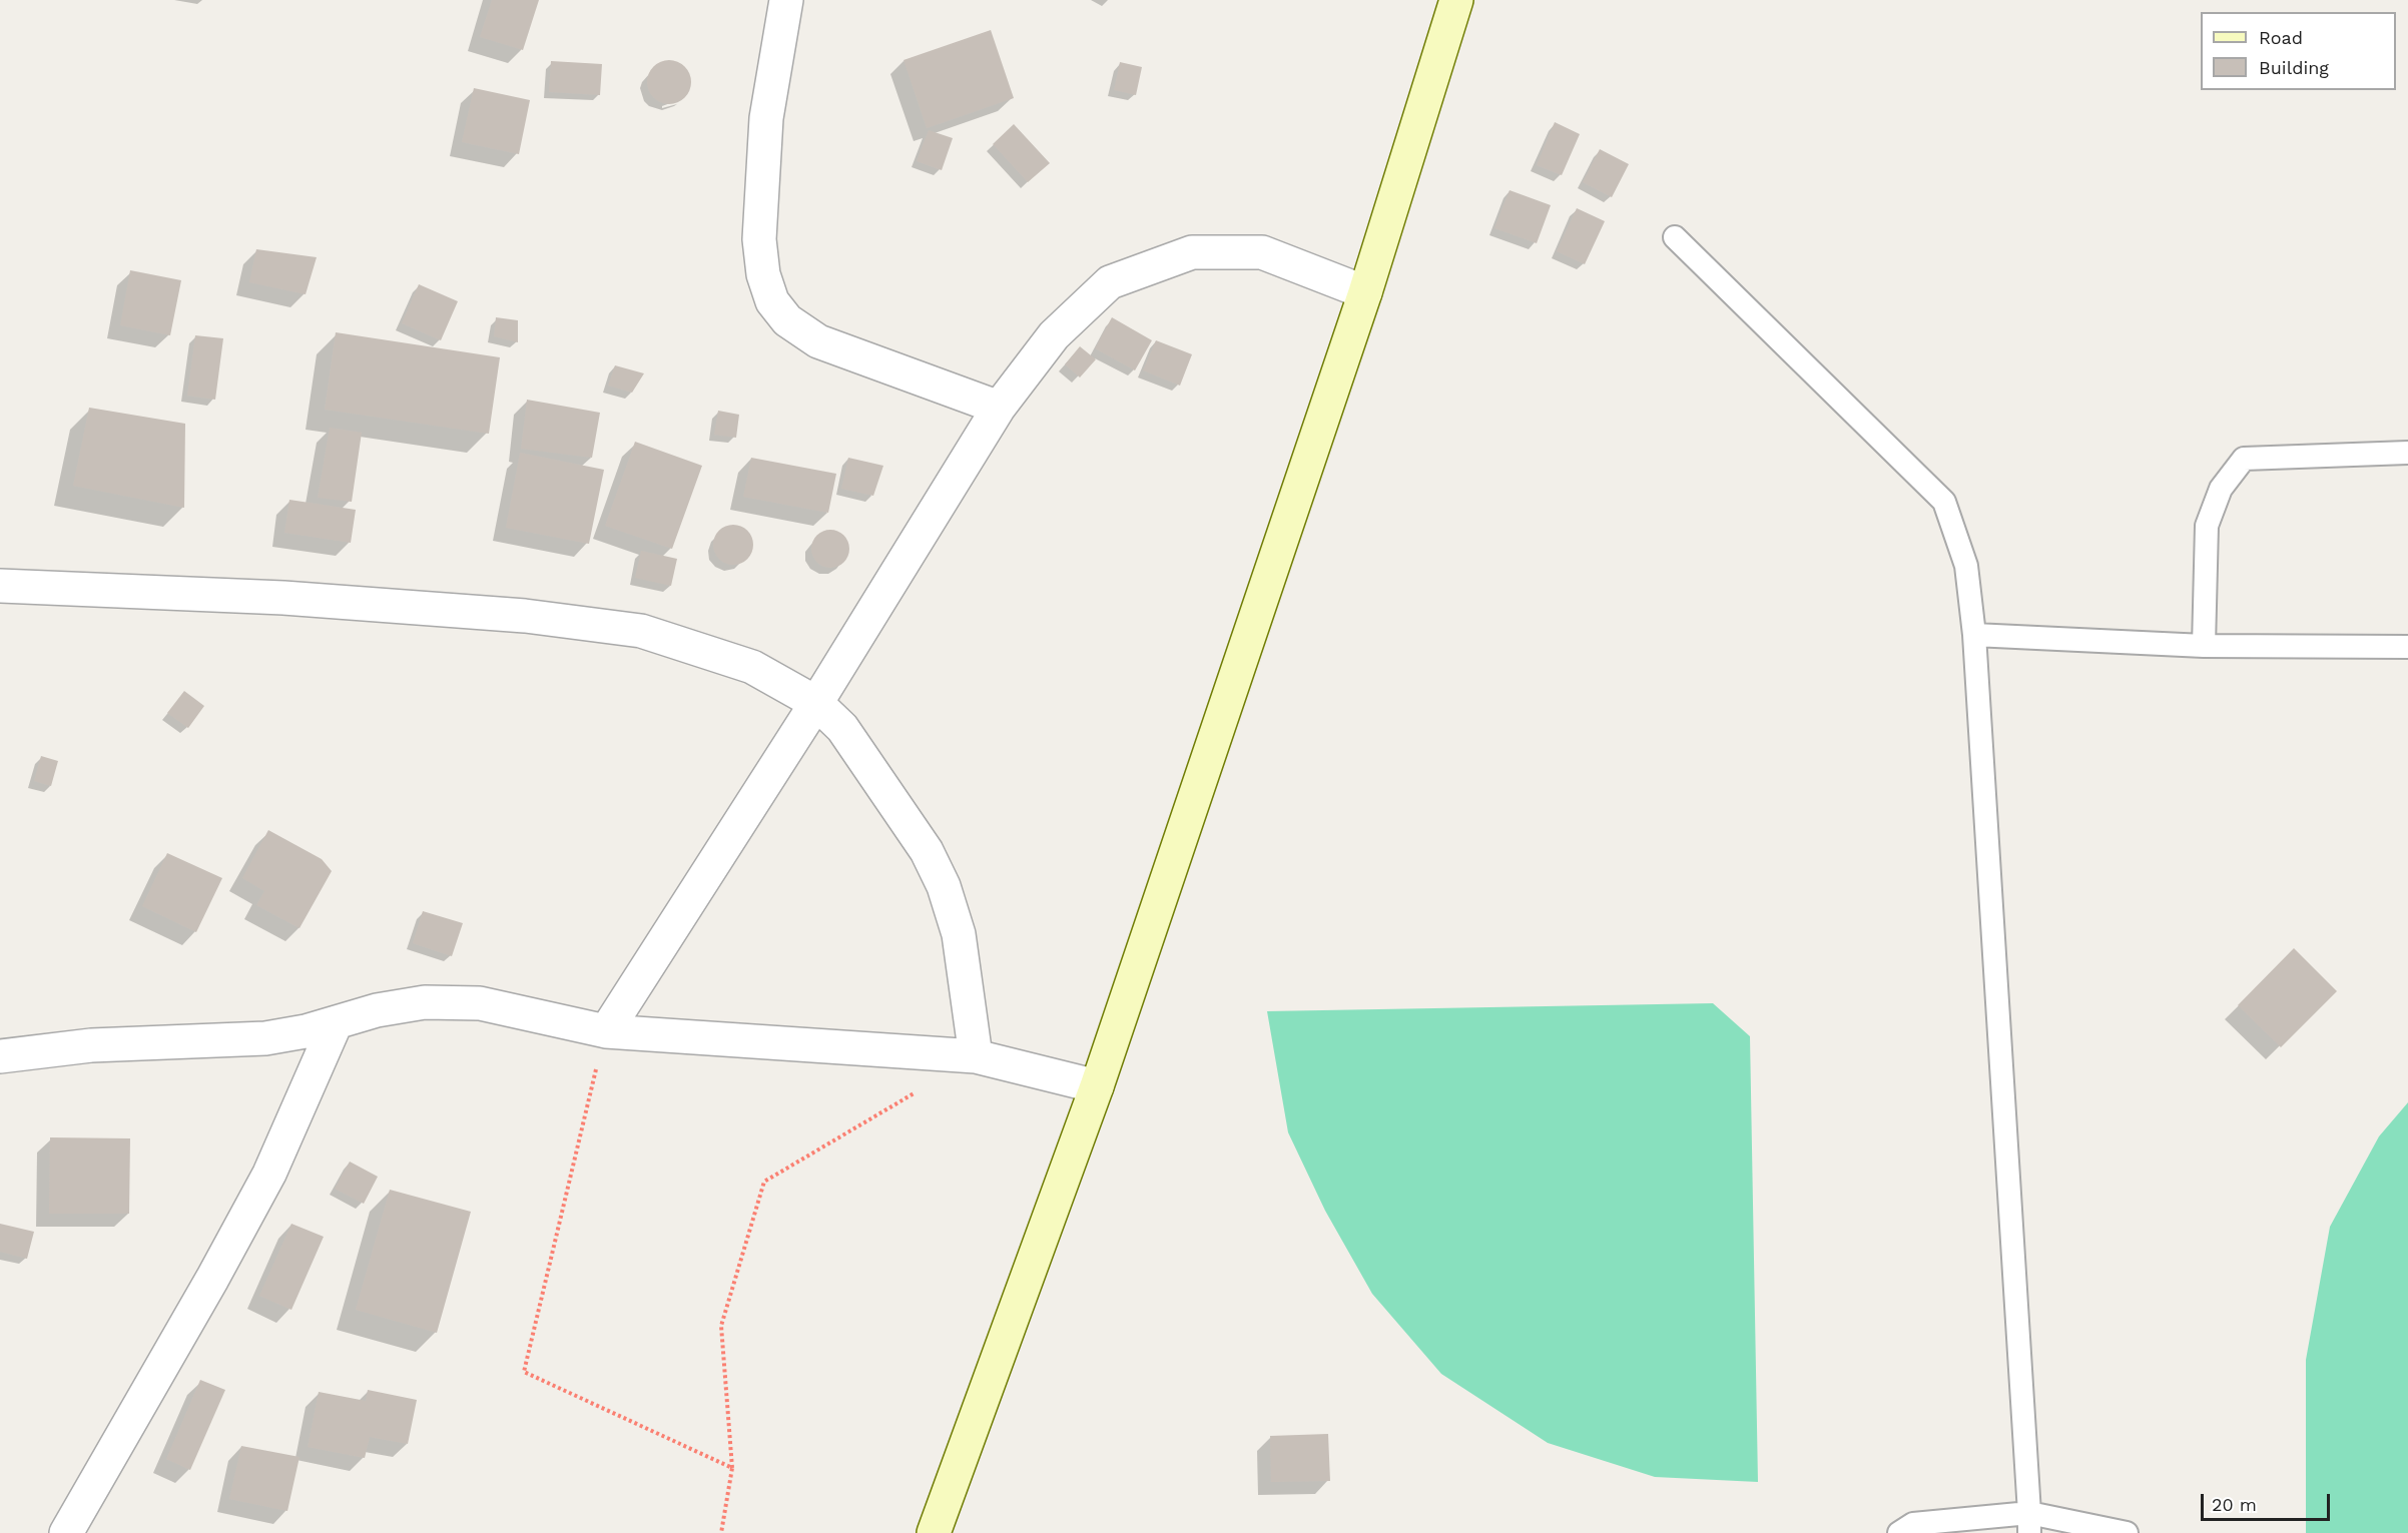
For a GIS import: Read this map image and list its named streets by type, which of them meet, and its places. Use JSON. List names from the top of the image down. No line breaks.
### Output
{"legend":["Road","Building"],"scale_bar":"20 m"}
